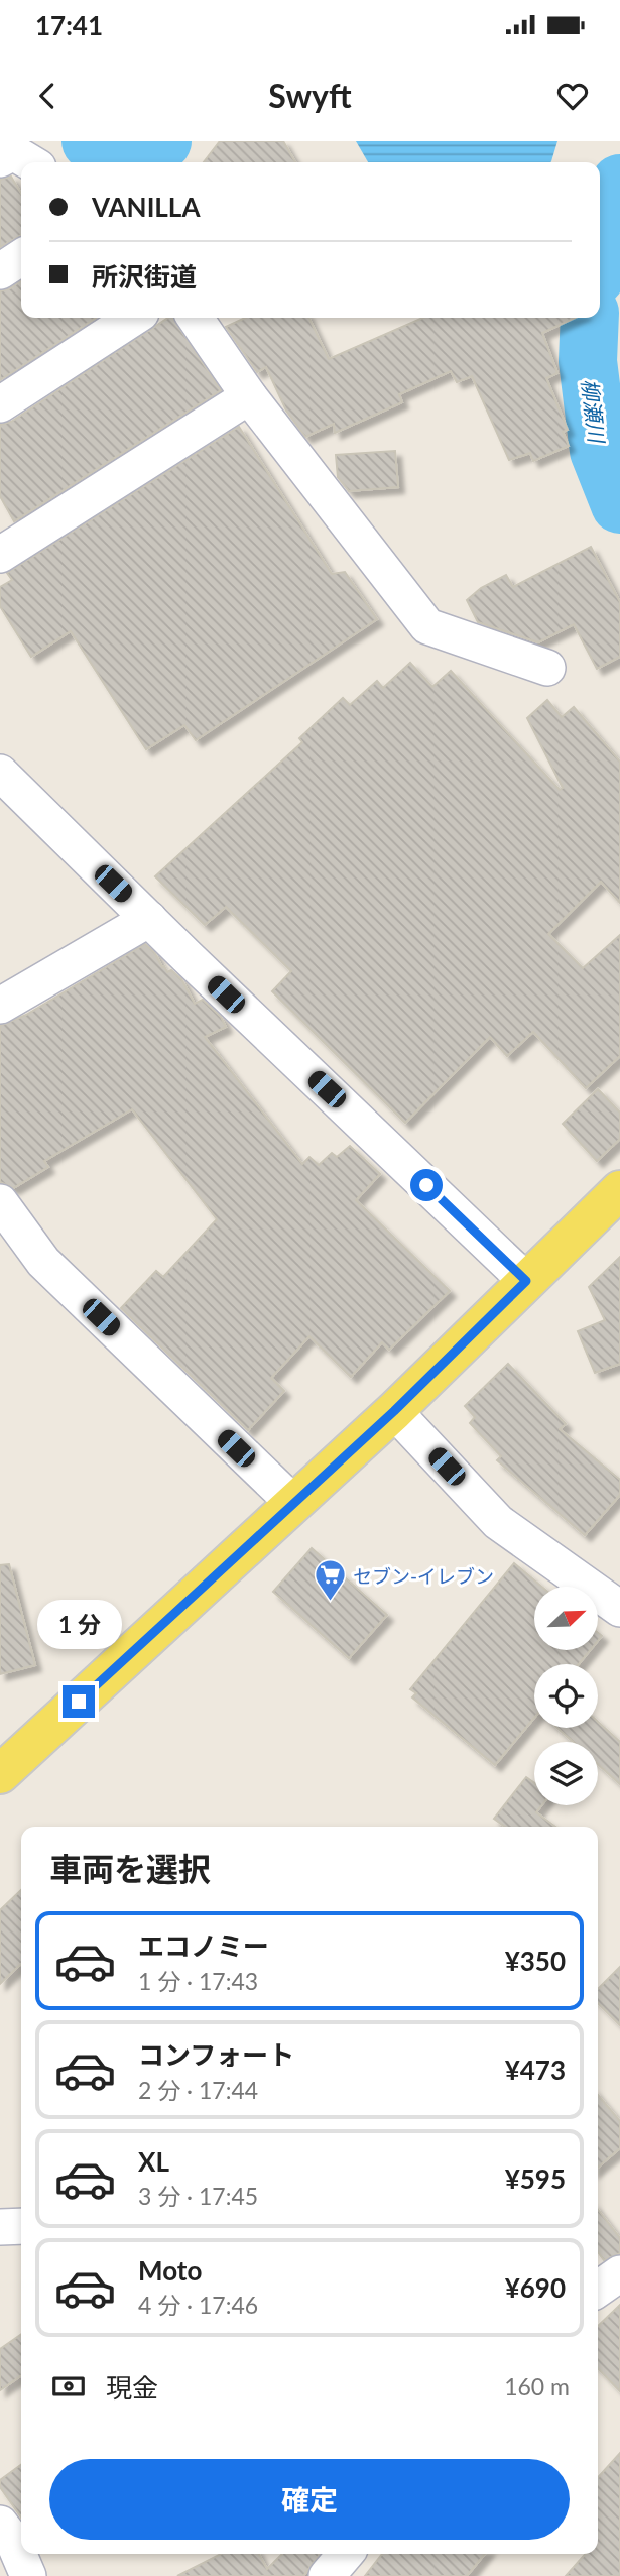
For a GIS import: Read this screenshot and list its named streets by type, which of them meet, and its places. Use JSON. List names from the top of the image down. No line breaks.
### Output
{"water":["柳瀬川"],"places":{"supermarket":["セブン-イレブン"]},"north":"top right","page":{"status":"17:41","header":"Swyft","banner":["VANILLA","所沢街道"],"bubble":"1 分","heading":"車両を選択","list":[{"name":"エコノミー","note":"1 分 · 17:43","value":"¥350"},{"name":"コンフォート","note":"2 分 · 17:44","value":"¥473"},{"name":"XL","note":"3 分 · 17:45","value":"¥595"},{"name":"Moto","note":"4 分 · 17:46","value":"¥690"}],"pay":["現金","160 m"],"buttons":"確定"}}
